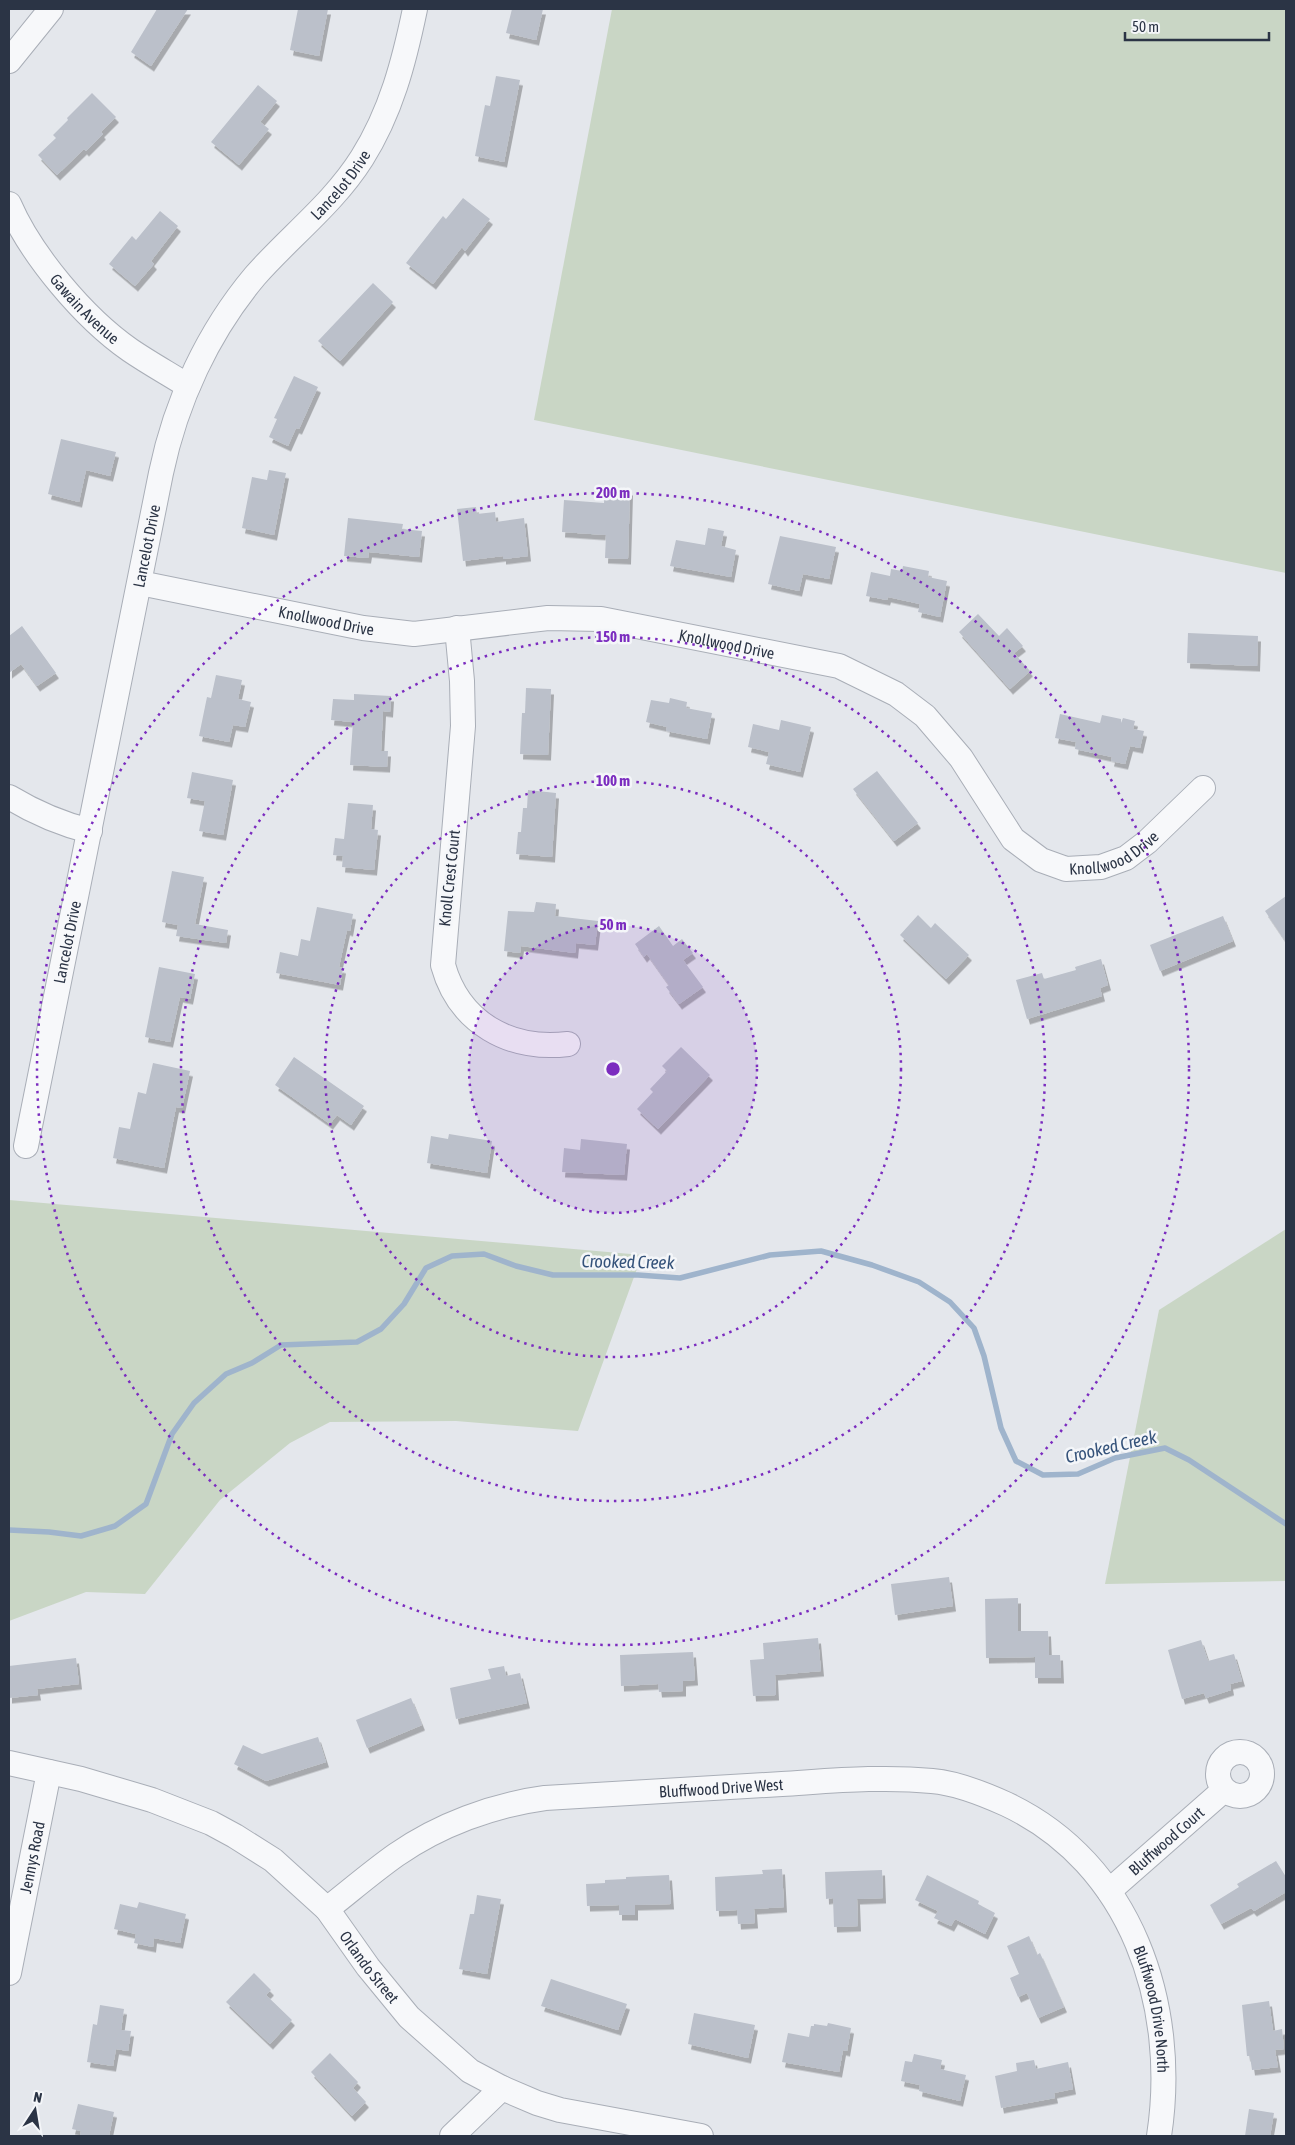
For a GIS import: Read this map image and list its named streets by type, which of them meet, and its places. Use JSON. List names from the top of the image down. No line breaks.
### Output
{"streets":{"street":["Lancelot Drive","Gawain Avenue","Knollwood Drive","Knoll Crest Court","Bluffwood Drive West","Bluffwood Court","Jennys Road","Orlando Street","Bluffwood Drive North"]},"crossings":[["Lancelot Drive","Gawain Avenue"],["Lancelot Drive","Knollwood Drive"],["Knollwood Drive","Knoll Crest Court"],["Bluffwood Drive West","Bluffwood Court"],["Bluffwood Drive West","Orlando Street"],["Bluffwood Drive West","Bluffwood Drive North"],["Bluffwood Court","Bluffwood Drive North"],["Jennys Road","Orlando Street"]],"water":["Crooked Creek"],"scale_bar":"50 m","north":"top","rings":["200 m","150 m","100 m","50 m"]}
